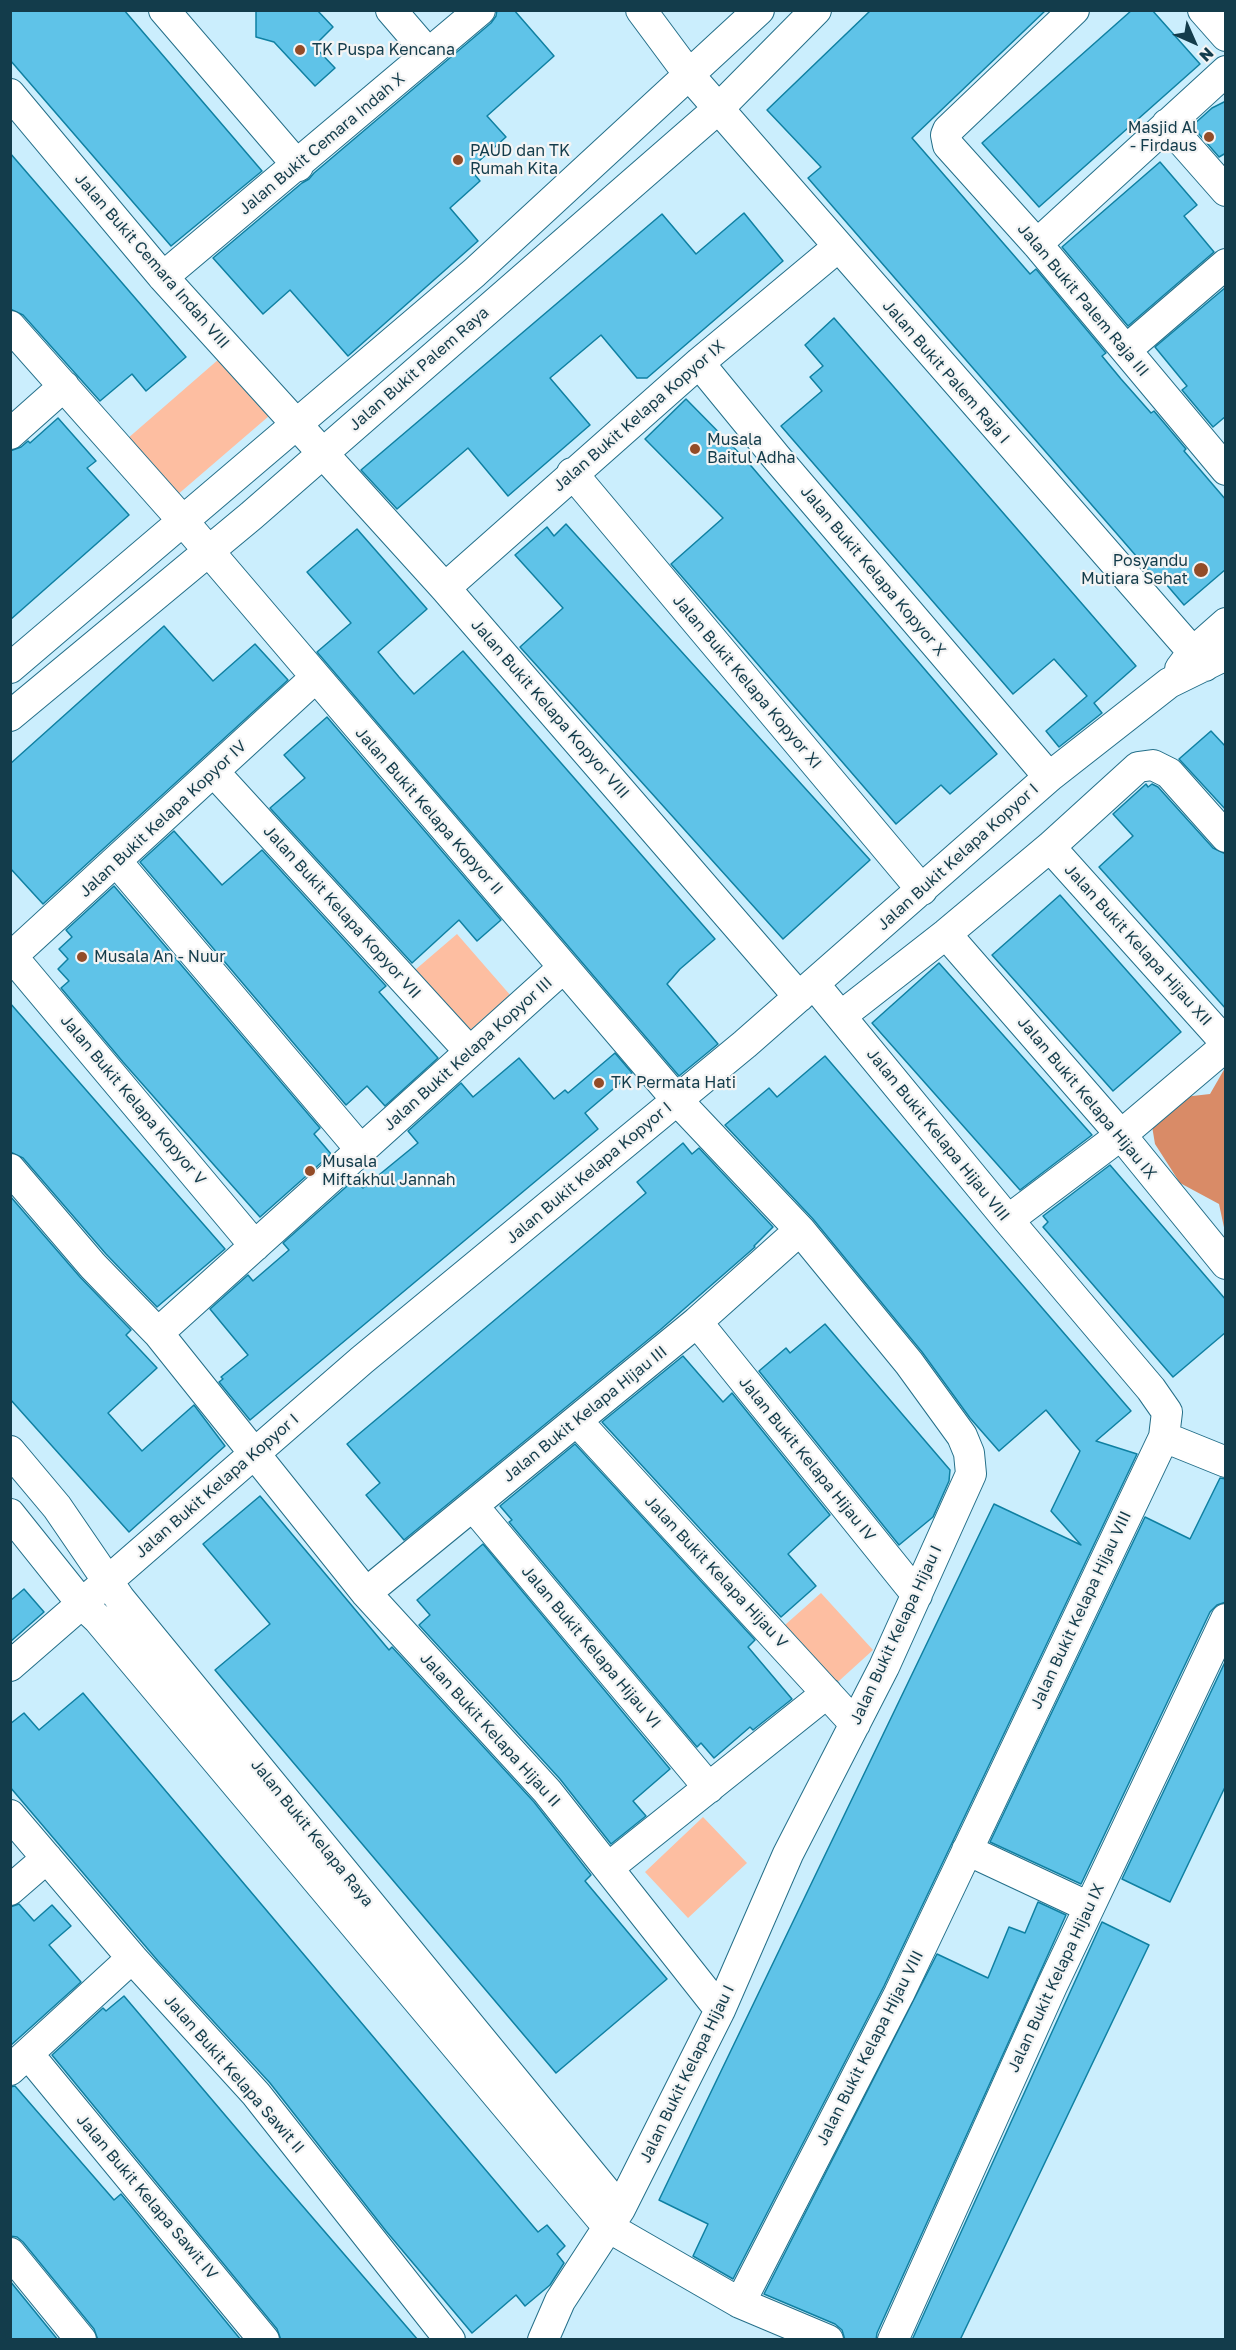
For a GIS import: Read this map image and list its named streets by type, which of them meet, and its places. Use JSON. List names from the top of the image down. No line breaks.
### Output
{"streets":{"street":["Jalan Bukit Cemara Indah X","Jalan Bukit Cemara Indah VIII","Jalan Bukit Palem Raja III","Jalan Bukit Palem Raya","Jalan Bukit Palem Raja I","Jalan Bukit Kelapa Kopyor IX","Jalan Bukit Kelapa Kopyor X","Jalan Bukit Kelapa Kopyor XI","Jalan Bukit Kelapa Kopyor VIII","Jalan Bukit Kelapa Kopyor II","Jalan Bukit Kelapa Kopyor IV","Jalan Bukit Kelapa Kopyor I","Jalan Bukit Kelapa Kopyor VII","Jalan Bukit Kelapa Hijau XII","Jalan Bukit Kelapa Kopyor III","Jalan Bukit Kelapa Hijau IX","Jalan Bukit Kelapa Kopyor V","Jalan Bukit Kelapa Hijau VIII","Jalan Bukit Kelapa Hijau III","Jalan Bukit Kelapa Hijau IV","Jalan Bukit Kelapa Hijau V","Jalan Bukit Kelapa Hijau I","Jalan Bukit Kelapa Hijau VI","Jalan Bukit Kelapa Hijau II","Jalan Bukit Kelapa Raya","Jalan Bukit Kelapa Sawit II","Jalan Bukit Kelapa Sawit IV"]},"crossings":[["Jalan Bukit Cemara Indah X","Jalan Bukit Cemara Indah VIII"],["Jalan Bukit Cemara Indah VIII","Jalan Bukit Kelapa Kopyor VIII"],["Jalan Bukit Palem Raya","Jalan Bukit Palem Raja I"],["Jalan Bukit Palem Raya","Jalan Bukit Kelapa Kopyor VIII"],["Jalan Bukit Palem Raya","Jalan Bukit Kelapa Kopyor II"],["Jalan Bukit Palem Raja I","Jalan Bukit Kelapa Kopyor IX"],["Jalan Bukit Palem Raja I","Jalan Bukit Kelapa Kopyor I"],["Jalan Bukit Kelapa Kopyor IX","Jalan Bukit Kelapa Kopyor X"],["Jalan Bukit Kelapa Kopyor IX","Jalan Bukit Kelapa Kopyor XI"],["Jalan Bukit Kelapa Kopyor IX","Jalan Bukit Kelapa Kopyor VIII"],["Jalan Bukit Kelapa Kopyor X","Jalan Bukit Kelapa Kopyor I"],["Jalan Bukit Kelapa Kopyor XI","Jalan Bukit Kelapa Kopyor I"],["Jalan Bukit Kelapa Kopyor VIII","Jalan Bukit Kelapa Kopyor I"],["Jalan Bukit Kelapa Kopyor VIII","Jalan Bukit Kelapa Hijau VIII"],["Jalan Bukit Kelapa Kopyor II","Jalan Bukit Kelapa Kopyor IV"],["Jalan Bukit Kelapa Kopyor II","Jalan Bukit Kelapa Kopyor I"],["Jalan Bukit Kelapa Kopyor II","Jalan Bukit Kelapa Kopyor III"],["Jalan Bukit Kelapa Kopyor II","Jalan Bukit Kelapa Hijau I"],["Jalan Bukit Kelapa Kopyor IV","Jalan Bukit Kelapa Kopyor VII"],["Jalan Bukit Kelapa Kopyor IV","Jalan Bukit Kelapa Kopyor V"],["Jalan Bukit Kelapa Kopyor I","Jalan Bukit Kelapa Hijau VIII"],["Jalan Bukit Kelapa Kopyor I","Jalan Bukit Kelapa Hijau I"],["Jalan Bukit Kelapa Kopyor I","Jalan Bukit Kelapa Hijau II"],["Jalan Bukit Kelapa Kopyor I","Jalan Bukit Kelapa Raya"],["Jalan Bukit Kelapa Kopyor VII","Jalan Bukit Kelapa Kopyor III"],["Jalan Bukit Kelapa Kopyor III","Jalan Bukit Kelapa Kopyor V"],["Jalan Bukit Kelapa Hijau III","Jalan Bukit Kelapa Hijau IV"],["Jalan Bukit Kelapa Hijau III","Jalan Bukit Kelapa Hijau V"],["Jalan Bukit Kelapa Hijau III","Jalan Bukit Kelapa Hijau I"],["Jalan Bukit Kelapa Hijau III","Jalan Bukit Kelapa Hijau VI"],["Jalan Bukit Kelapa Hijau III","Jalan Bukit Kelapa Hijau II"],["Jalan Bukit Kelapa Hijau IV","Jalan Bukit Kelapa Hijau I"],["Jalan Bukit Kelapa Hijau V","Jalan Bukit Kelapa Hijau I"],["Jalan Bukit Kelapa Hijau I","Jalan Bukit Kelapa Hijau II"],["Jalan Bukit Kelapa Hijau I","Jalan Bukit Kelapa Raya"]],"places":["TK Puspa Kencana","Masjid Al - Firdaus","PAUD dan TK Rumah Kita","Musala Baitul Adha","Posyandu Mutiara Sehat","Musala An - Nuur","TK Permata Hati","Musala Miftakhul Jannah"],"north":"bottom right"}
